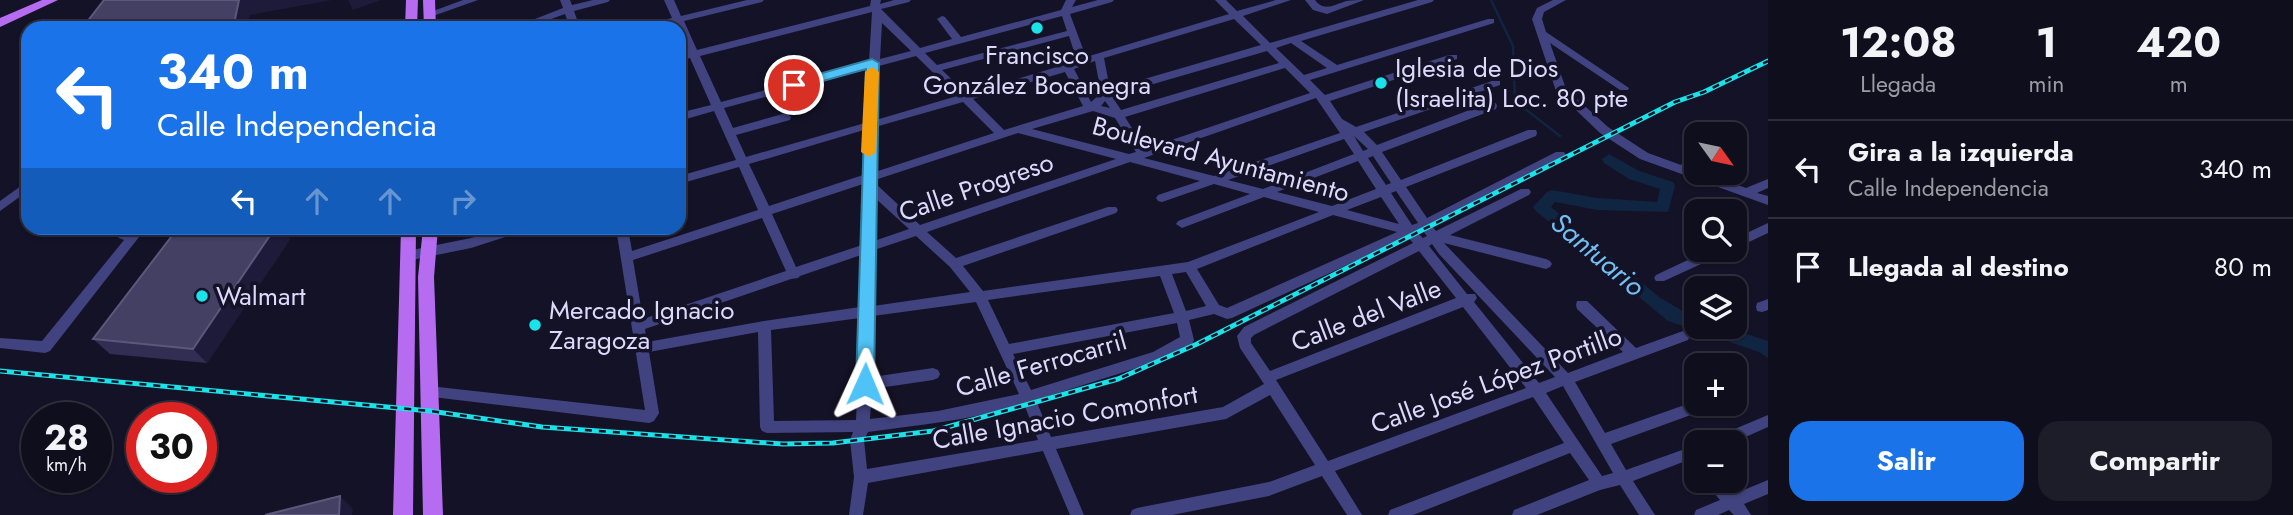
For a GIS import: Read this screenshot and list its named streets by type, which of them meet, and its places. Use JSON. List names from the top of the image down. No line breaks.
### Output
{"streets":{"street":["Boulevard Ayuntamiento","Calle Progreso","Calle del Valle","Calle Ferrocarril","Calle José López Portillo","Calle Ignacio Comonfort"]},"crossings":[["Boulevard Ayuntamiento","Calle Progreso"],["Calle del Valle","Calle Ignacio Comonfort"]],"water":["Santuario"],"places":["Francisco González Bocanegra","Iglesia de Dios (Israelita) Loc. 80 pte","Walmart","Mercado Ignacio Zaragoza"],"north":"bottom right","page":{"eta":["12:08","Llegada","1","min","420","m"],"turn":["340 m","Calle Independencia"],"list":[{"name":"Gira a la izquierda","note":"Calle Independencia","value":"340 m"},{"name":"Llegada al destino","value":"80 m"}],"map_buttons":["+","−"],"speed":"28 km/h","limit":"30","buttons":["Salir","Compartir"]}}
